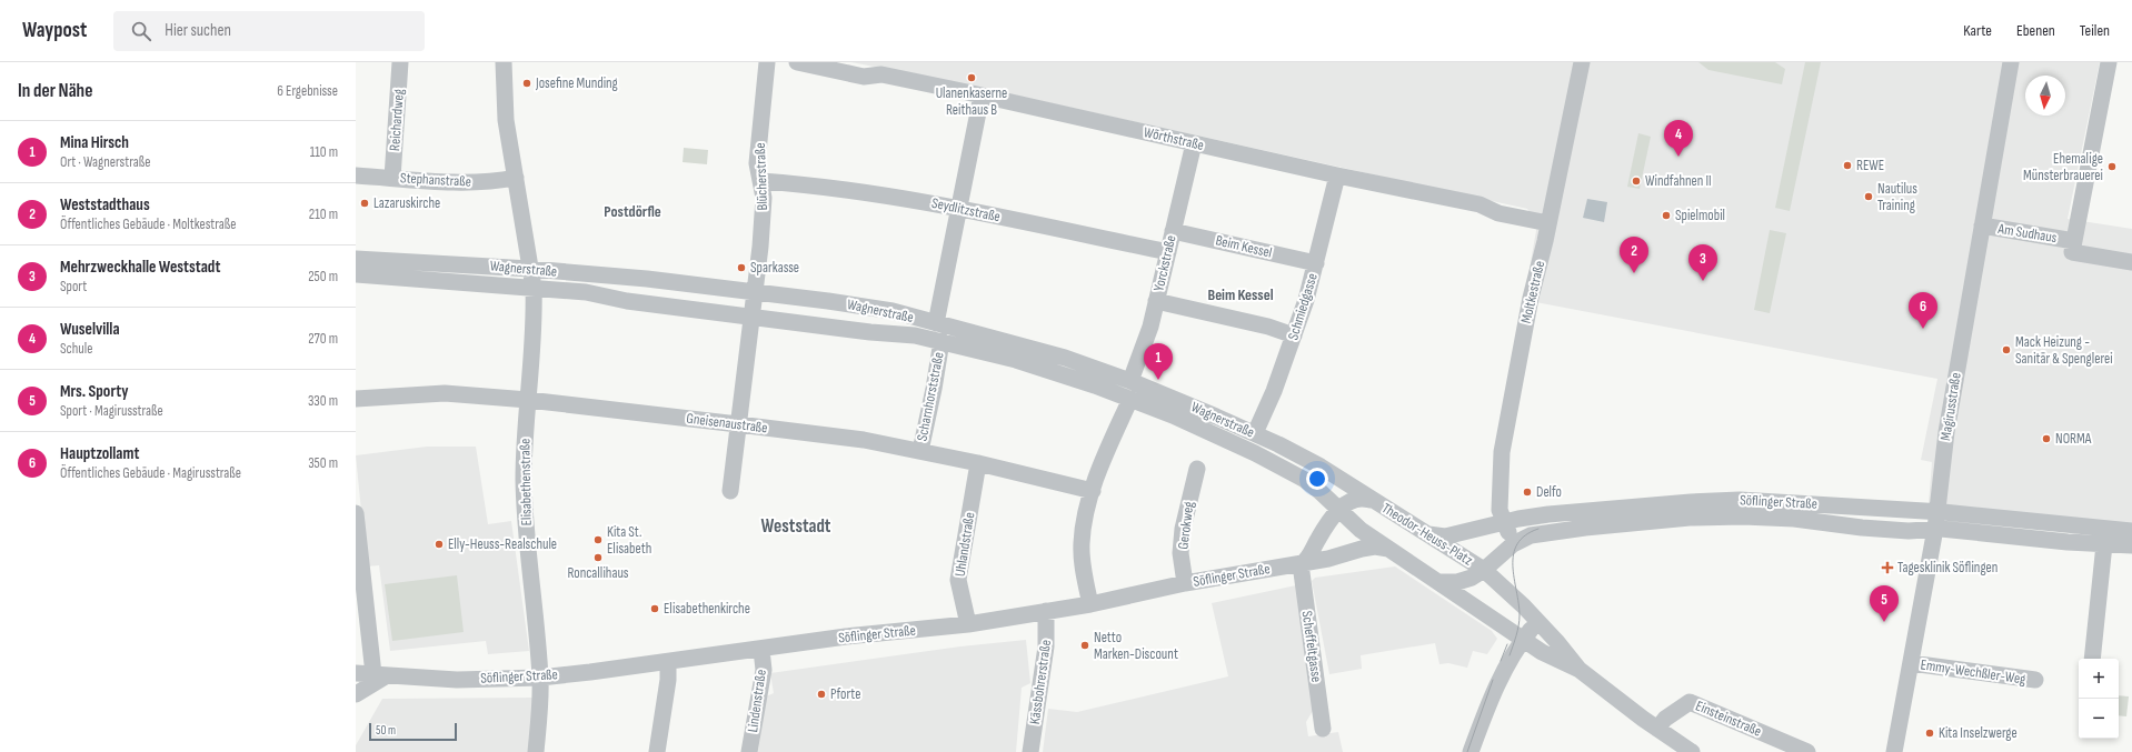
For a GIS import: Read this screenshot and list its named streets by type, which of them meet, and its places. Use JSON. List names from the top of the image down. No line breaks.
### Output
{"streets":{"street":["Reichardweg","Wörthstraße","Blücherstraße","Stephanstraße","Seydlitzstraße","Am Sudhaus","Beim Kessel","Yorckstraße","Wagnerstraße","Moltkestraße","Schmiedgasse","Scharnhorststraße","Magirusstraße","Gneisenaustraße","Elisabethenstraße","Söflinger Straße","Gerokweg","Theodor-Heuss-Platz","Uhlandstraße","Scheffeltgasse","Emmy-Wechßler-Weg","Kässbohrerstraße","Lindenstraße","Einsteinstraße"]},"crossings":[["Reichardweg","Stephanstraße"],["Wörthstraße","Yorckstraße"],["Wörthstraße","Moltkestraße"],["Wörthstraße","Schmiedgasse"],["Blücherstraße","Seydlitzstraße"],["Blücherstraße","Wagnerstraße"],["Seydlitzstraße","Yorckstraße"],["Am Sudhaus","Magirusstraße"],["Beim Kessel","Yorckstraße"],["Beim Kessel","Schmiedgasse"],["Yorckstraße","Wagnerstraße"],["Wagnerstraße","Schmiedgasse"],["Wagnerstraße","Scharnhorststraße"],["Wagnerstraße","Elisabethenstraße"],["Wagnerstraße","Theodor-Heuss-Platz"],["Moltkestraße","Söflinger Straße"],["Scharnhorststraße","Gneisenaustraße"],["Magirusstraße","Söflinger Straße"],["Magirusstraße","Emmy-Wechßler-Weg"],["Gneisenaustraße","Elisabethenstraße"],["Gneisenaustraße","Uhlandstraße"],["Elisabethenstraße","Söflinger Straße"],["Söflinger Straße","Gerokweg"],["Söflinger Straße","Theodor-Heuss-Platz"],["Söflinger Straße","Uhlandstraße"],["Söflinger Straße","Scheffeltgasse"],["Söflinger Straße","Kässbohrerstraße"],["Söflinger Straße","Lindenstraße"]],"districts":["Postdörfle","Beim Kessel","Weststadt"],"places":{"other":["Ulanenkaserne Reithaus B","Josefine Munding","REWE","Ehemalige Münsterbrauerei","Windfahnen II","Nautilus Training","Lazaruskirche","Spielmobil","Sparkasse","Mack Heizung - Sanitär & Spenglerei","NORMA","Delfo","Kita St. Elisabeth","Elly-Heuss-Realschule","Roncallihaus","Elisabethenkirche","Netto Marken-Discount","Pforte","Kita Inselzwerge"],"health":["Tagesklinik Söflingen"]},"scale_bar":"50 m","north":"bottom","page":{"header":"Waypost","search":"Hier suchen","nav":["Karte","Ebenen","Teilen"],"heading":["In der Nähe","6 Ergebnisse"],"list":[{"mark":"1","name":"Mina Hirsch","note":"Ort · Wagnerstraße","value":"110 m"},{"mark":"2","name":"Weststadthaus","note":"Öffentliches Gebäude · Moltkestraße","value":"210 m"},{"mark":"3","name":"Mehrzweckhalle Weststadt","note":"Sport","value":"250 m"},{"mark":"4","name":"Wuselvilla","note":"Schule","value":"270 m"},{"mark":"5","name":"Mrs. Sporty","note":"Sport · Magirusstraße","value":"330 m"},{"mark":"6","name":"Hauptzollamt","note":"Öffentliches Gebäude · Magirusstraße","value":"350 m"}],"pins":["4","2","3","6","1","5"],"map_buttons":["+","−"],"scale":"50 m"}}
